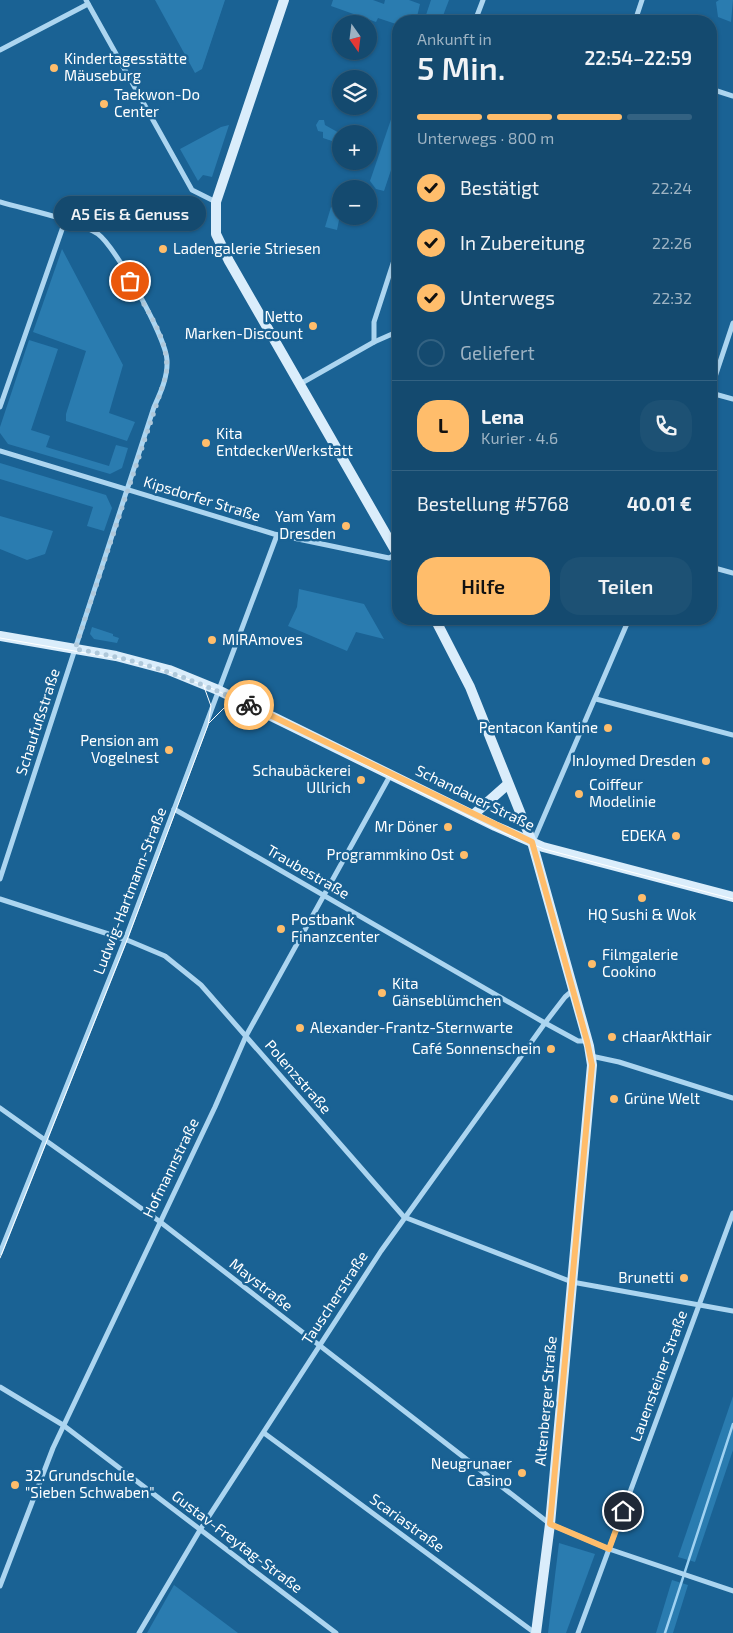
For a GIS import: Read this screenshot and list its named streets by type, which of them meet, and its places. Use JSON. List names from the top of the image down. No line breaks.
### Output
{"streets":{"main road":["Schandauer Straße","Altenberger Straße"],"street":["Kipsdorfer Straße","Schaufußstraße","Traubestraße","Ludwig-Hartmann-Straße","Polenzstraße","Hofmannstraße","Maystraße","Tauscherstraße","Lauensteiner Straße","Scariastraße","Gustav-Freytag-Straße"]},"crossings":[["Kipsdorfer Straße","Schaufußstraße"],["Kipsdorfer Straße","Ludwig-Hartmann-Straße"],["Schaufußstraße","Schandauer Straße"],["Schandauer Straße","Ludwig-Hartmann-Straße"],["Schandauer Straße","Hofmannstraße"],["Schandauer Straße","Altenberger Straße"],["Traubestraße","Ludwig-Hartmann-Straße"],["Traubestraße","Hofmannstraße"],["Traubestraße","Tauscherstraße"],["Traubestraße","Altenberger Straße"],["Ludwig-Hartmann-Straße","Polenzstraße"],["Ludwig-Hartmann-Straße","Maystraße"],["Polenzstraße","Hofmannstraße"],["Polenzstraße","Tauscherstraße"],["Polenzstraße","Lauensteiner Straße"],["Polenzstraße","Altenberger Straße"],["Hofmannstraße","Maystraße"],["Hofmannstraße","Gustav-Freytag-Straße"],["Maystraße","Tauscherstraße"],["Maystraße","Lauensteiner Straße"],["Maystraße","Altenberger Straße"],["Tauscherstraße","Altenberger Straße"],["Tauscherstraße","Scariastraße"],["Tauscherstraße","Gustav-Freytag-Straße"],["Altenberger Straße","Scariastraße"]],"places":["Kindertagesstätte Mäuseburg","Taekwon-Do Center","Ladengalerie Striesen","A5 Eis & Genuss","Netto Marken-Discount","Kita EntdeckerWerkstatt","Yam Yam Dresden","MIRAmoves","Pentacon Kantine","Pension am Vogelnest","InJoymed Dresden","Schaubäckerei Ullrich","Coiffeur Modelinie","Mr Döner","EDEKA","Programmkino Ost","HQ Sushi & Wok","Postbank Finanzcenter","Filmgalerie Cookino","Kita Gänseblümchen","Alexander-Frantz-Sternwarte","cHaarAktHair","Café Sonnenschein","Grüne Welt","Brunetti","Neugrunaer Casino","32. Grundschule \"Sieben Schwaben\""],"north":"bottom","page":{"map_buttons":["+","−"],"heading":["5 Min.","Ankunft in","22:54–22:59"],"panel":["Lena","Kurier · 4.6","Bestellung #5768","40.01 €"],"bar":"Unterwegs · 800 m","list":[["Bestätigt","22:24"],["In Zubereitung","22:26"],["Unterwegs","22:32"],"Geliefert"],"bubble":"A5 Eis & Genuss","round":"L","buttons":["Hilfe","Teilen"]}}
